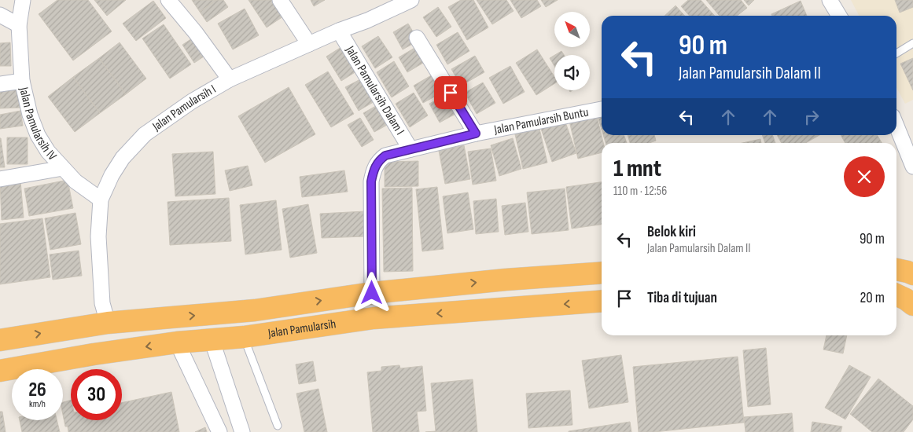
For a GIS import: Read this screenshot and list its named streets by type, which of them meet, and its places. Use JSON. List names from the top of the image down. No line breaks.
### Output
{"streets":{"highway":["Jalan Pamularsih"],"street":["Jalan Pamularsih Dalam I","Jalan Pamularsih I","Jalan Pamularsih Buntu","Jalan Pamularsih IV"]},"crossings":[["Jalan Pamularsih Dalam I","Jalan Pamularsih I"],["Jalan Pamularsih Dalam I","Jalan Pamularsih Buntu"],["Jalan Pamularsih I","Jalan Pamularsih IV"],["Jalan Pamularsih I","Jalan Pamularsih"],["Jalan Pamularsih Buntu","Jalan Pamularsih"]],"north":"top left","page":{"turn":["90 m","Jalan Pamularsih Dalam II"],"heading":["1 mnt","110 m · 12:56"],"list":[{"name":"Belok kiri","note":"Jalan Pamularsih Dalam II","value":"90 m"},{"name":"Tiba di tujuan","value":"20 m"}],"speed":"26 km/h","limit":"30"}}
